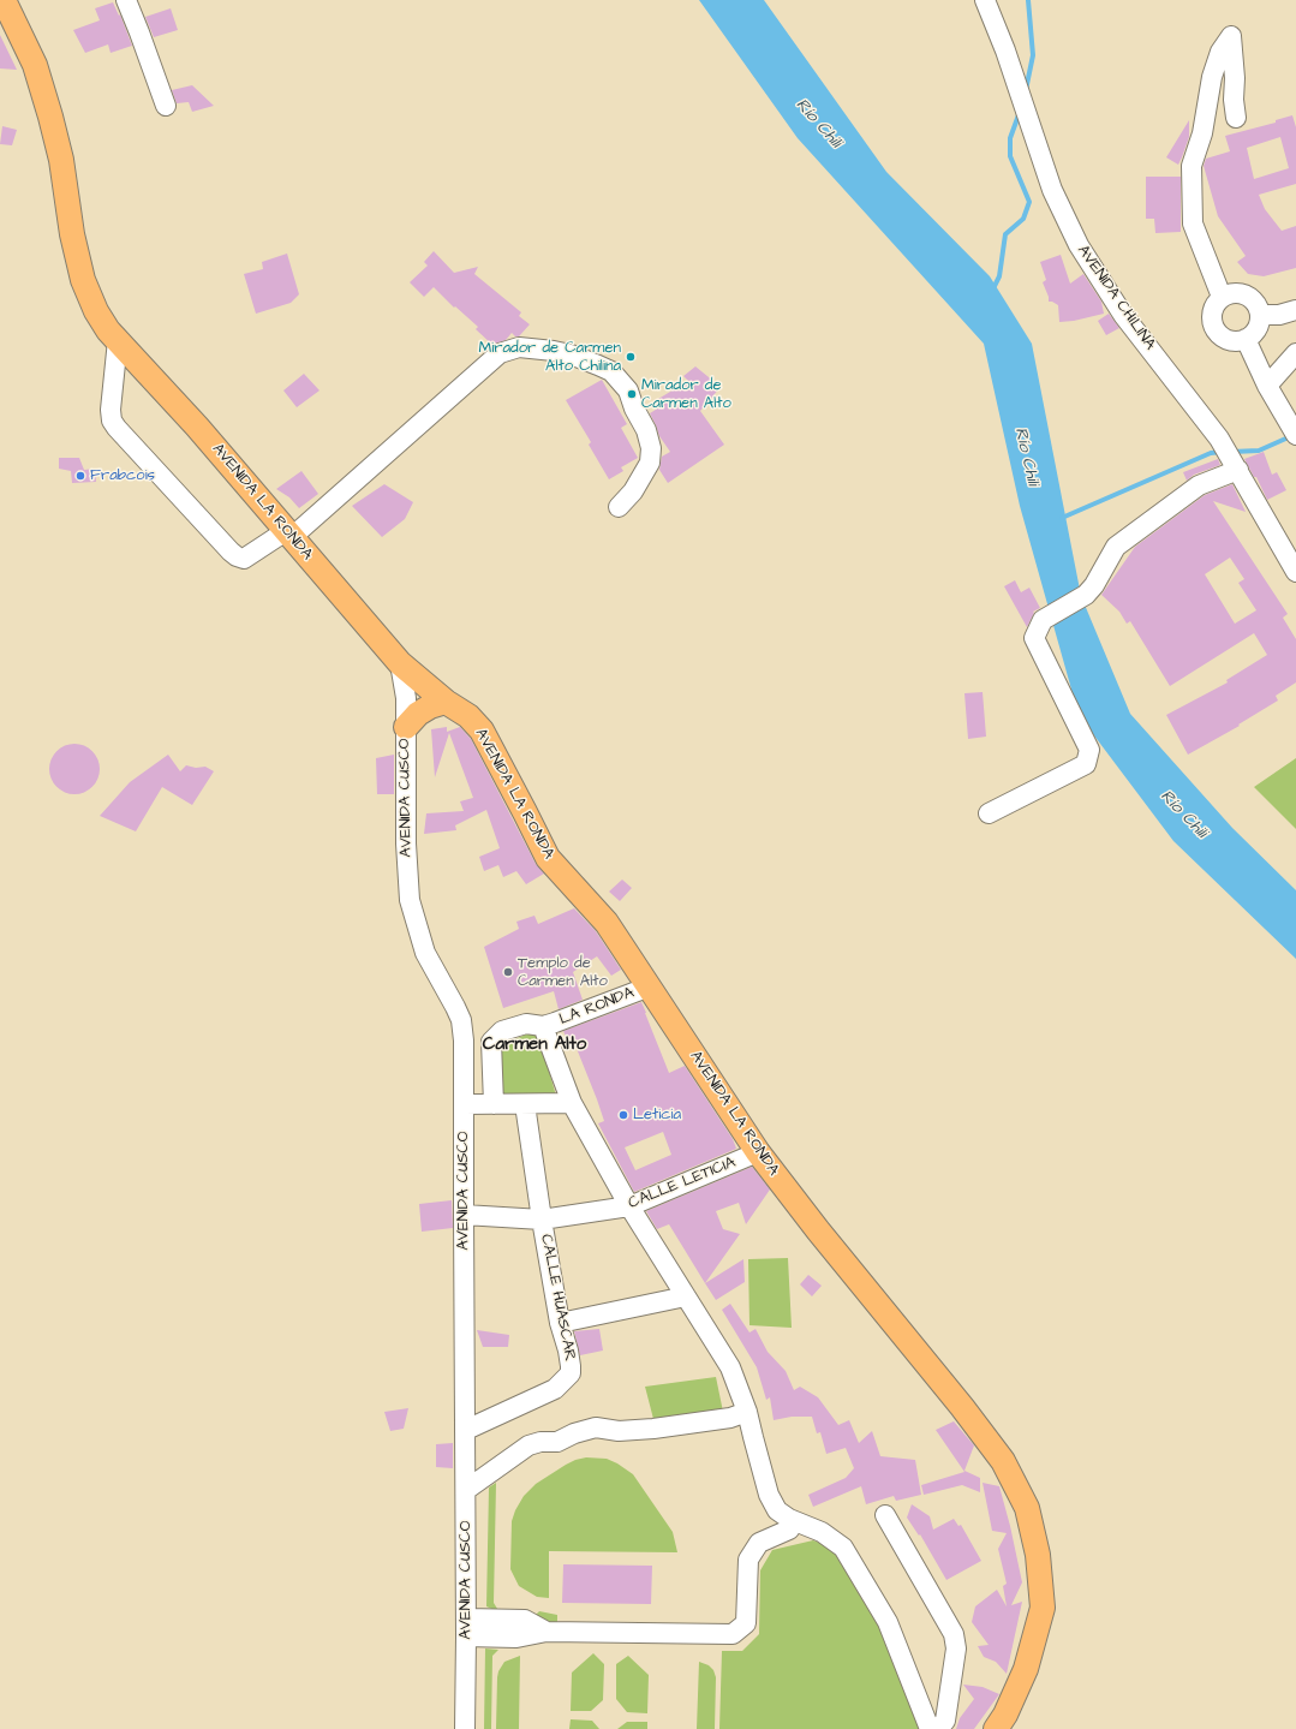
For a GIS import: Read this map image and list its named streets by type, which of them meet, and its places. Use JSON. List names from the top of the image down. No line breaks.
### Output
{"streets":{"main road":["AVENIDA LA RONDA"],"street":["AVENIDA CHILINA","AVENIDA CUSCO","LA RONDA","CALLE LETICIA","CALLE HUASCAR"]},"crossings":[["AVENIDA LA RONDA","AVENIDA CUSCO"],["AVENIDA LA RONDA","LA RONDA"],["AVENIDA LA RONDA","CALLE LETICIA"],["AVENIDA CUSCO","CALLE LETICIA"],["AVENIDA CUSCO","CALLE HUASCAR"],["CALLE LETICIA","CALLE HUASCAR"]],"districts":["Carmen Alto"],"water":["Río Chili"],"places":["Mirador de Carmen Alto Chilina","Mirador de Carmen Alto","Frabcois","Templo de Carmen Alto","Leticia"]}
